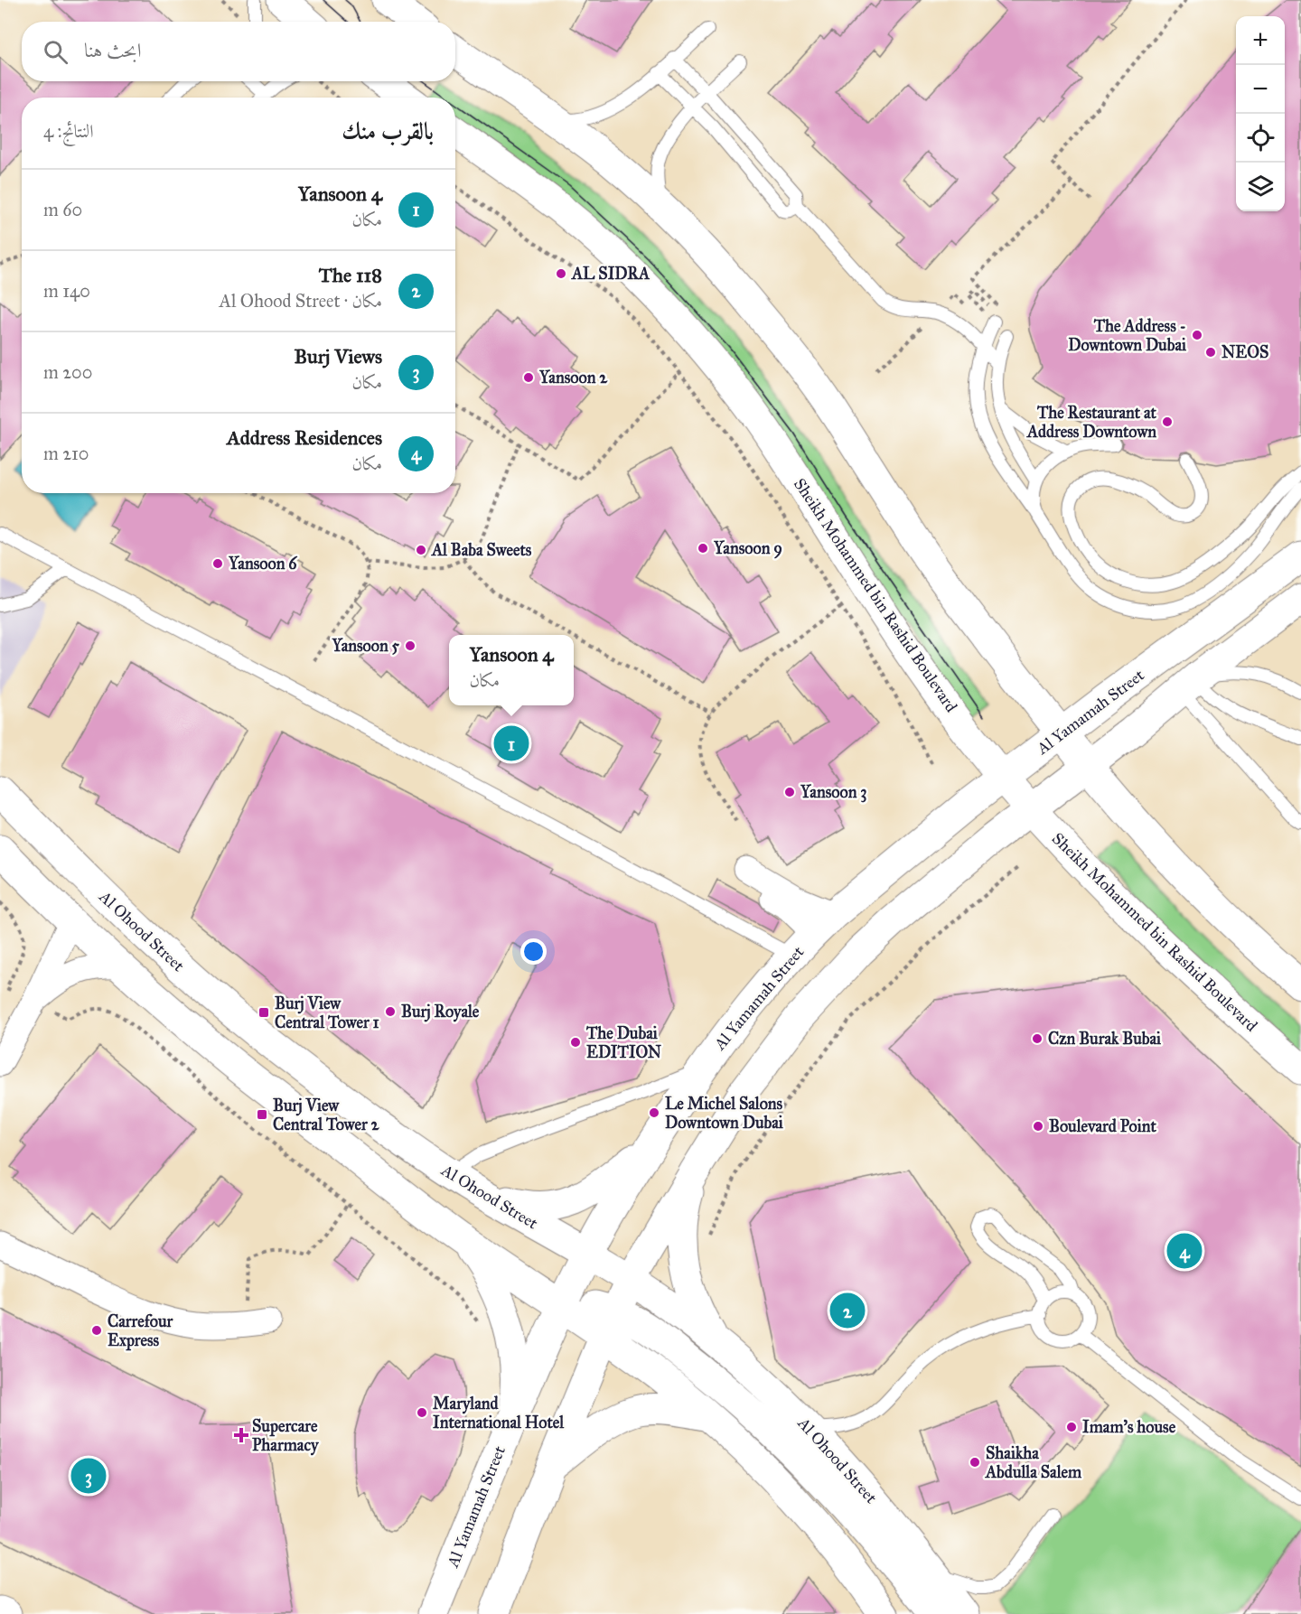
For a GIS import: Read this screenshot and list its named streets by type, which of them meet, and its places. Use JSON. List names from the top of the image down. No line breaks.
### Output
{"streets":{"street":["Sheikh Mohammed bin Rashid Boulevard","Al Yamamah Street","Al Ohood Street"]},"crossings":[["Sheikh Mohammed bin Rashid Boulevard","Al Yamamah Street"],["Al Yamamah Street","Al Ohood Street"]],"places":{"other":["AL SIDRA","The Address - Downtown Dubai","NEOS","Yansoon 2","The Restaurant at Address Downtown","Yansoon 9","Al Baba Sweets","Yansoon 6","Yansoon 5","Yansoon 3","Burj Royale","Czn Burak Bubai","The Dubai EDITION","Le Michel Salons Downtown Dubai","Boulevard Point","Carrefour Express","Maryland International Hotel","Imam's house","Shaikha Abdulla Salem"],"transit":["Burj View Central Tower 1","Burj View Central Tower 2"],"health":["Supercare Pharmacy"]},"page":{"map_buttons":["+","−"],"search":"ابحث هنا","heading":["بالقرب منك","النتائج: 4"],"list":[{"mark":"1","name":"Yansoon 4","note":"مكان","value":"60 m"},{"mark":"2","name":"The 118","note":"مكان · Al Ohood Street","value":"140 m"},{"mark":"3","name":"Burj Views","note":"مكان","value":"200 m"},{"mark":"4","name":"Address Residences","note":"مكان","value":"210 m"}],"popup":["Yansoon 4","مكان"],"pins":["1","4","2","3"]}}
